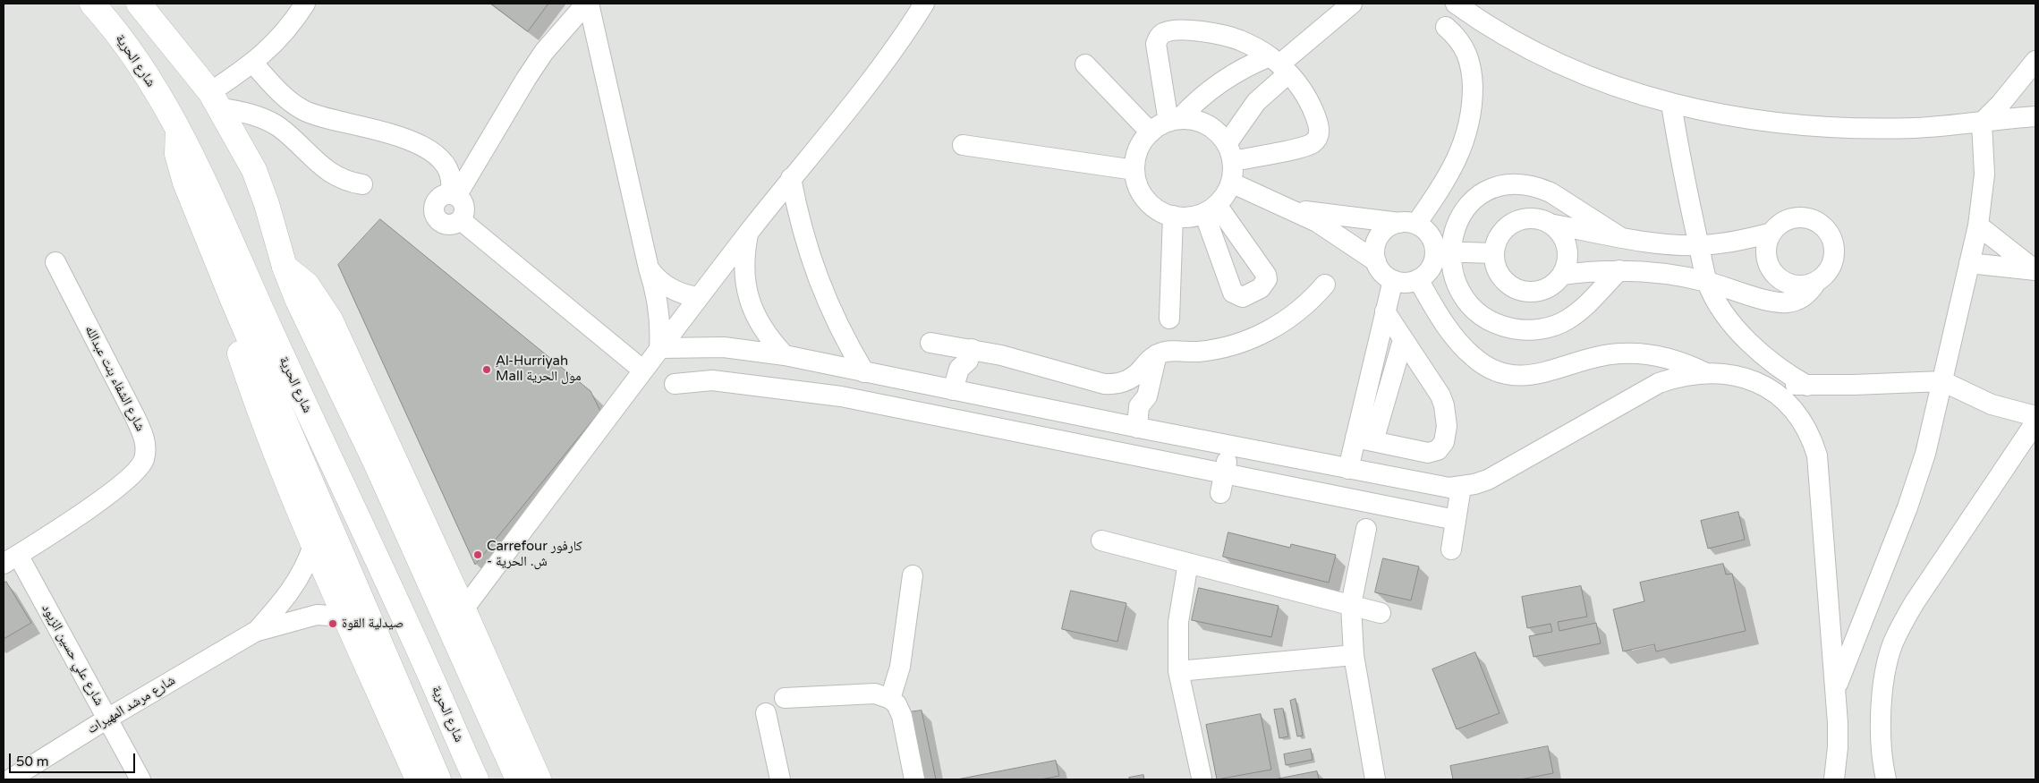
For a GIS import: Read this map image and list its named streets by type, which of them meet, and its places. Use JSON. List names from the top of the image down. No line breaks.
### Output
{"streets":{"main road":["شارع الحرية"],"street":["شارع الشفاء بنت عبدالله","شارع علي حسين الزيود","شارع مرشد المهيرات"]},"crossings":[["شارع الشفاء بنت عبدالله","شارع علي حسين الزيود"],["شارع علي حسين الزيود","شارع مرشد المهيرات"]],"places":["ِAl-Hurriyah Mall مول الحرية","Carrefour كارفور - ش. الحرية","صيدلية القوة"],"scale_bar":"50 m"}
